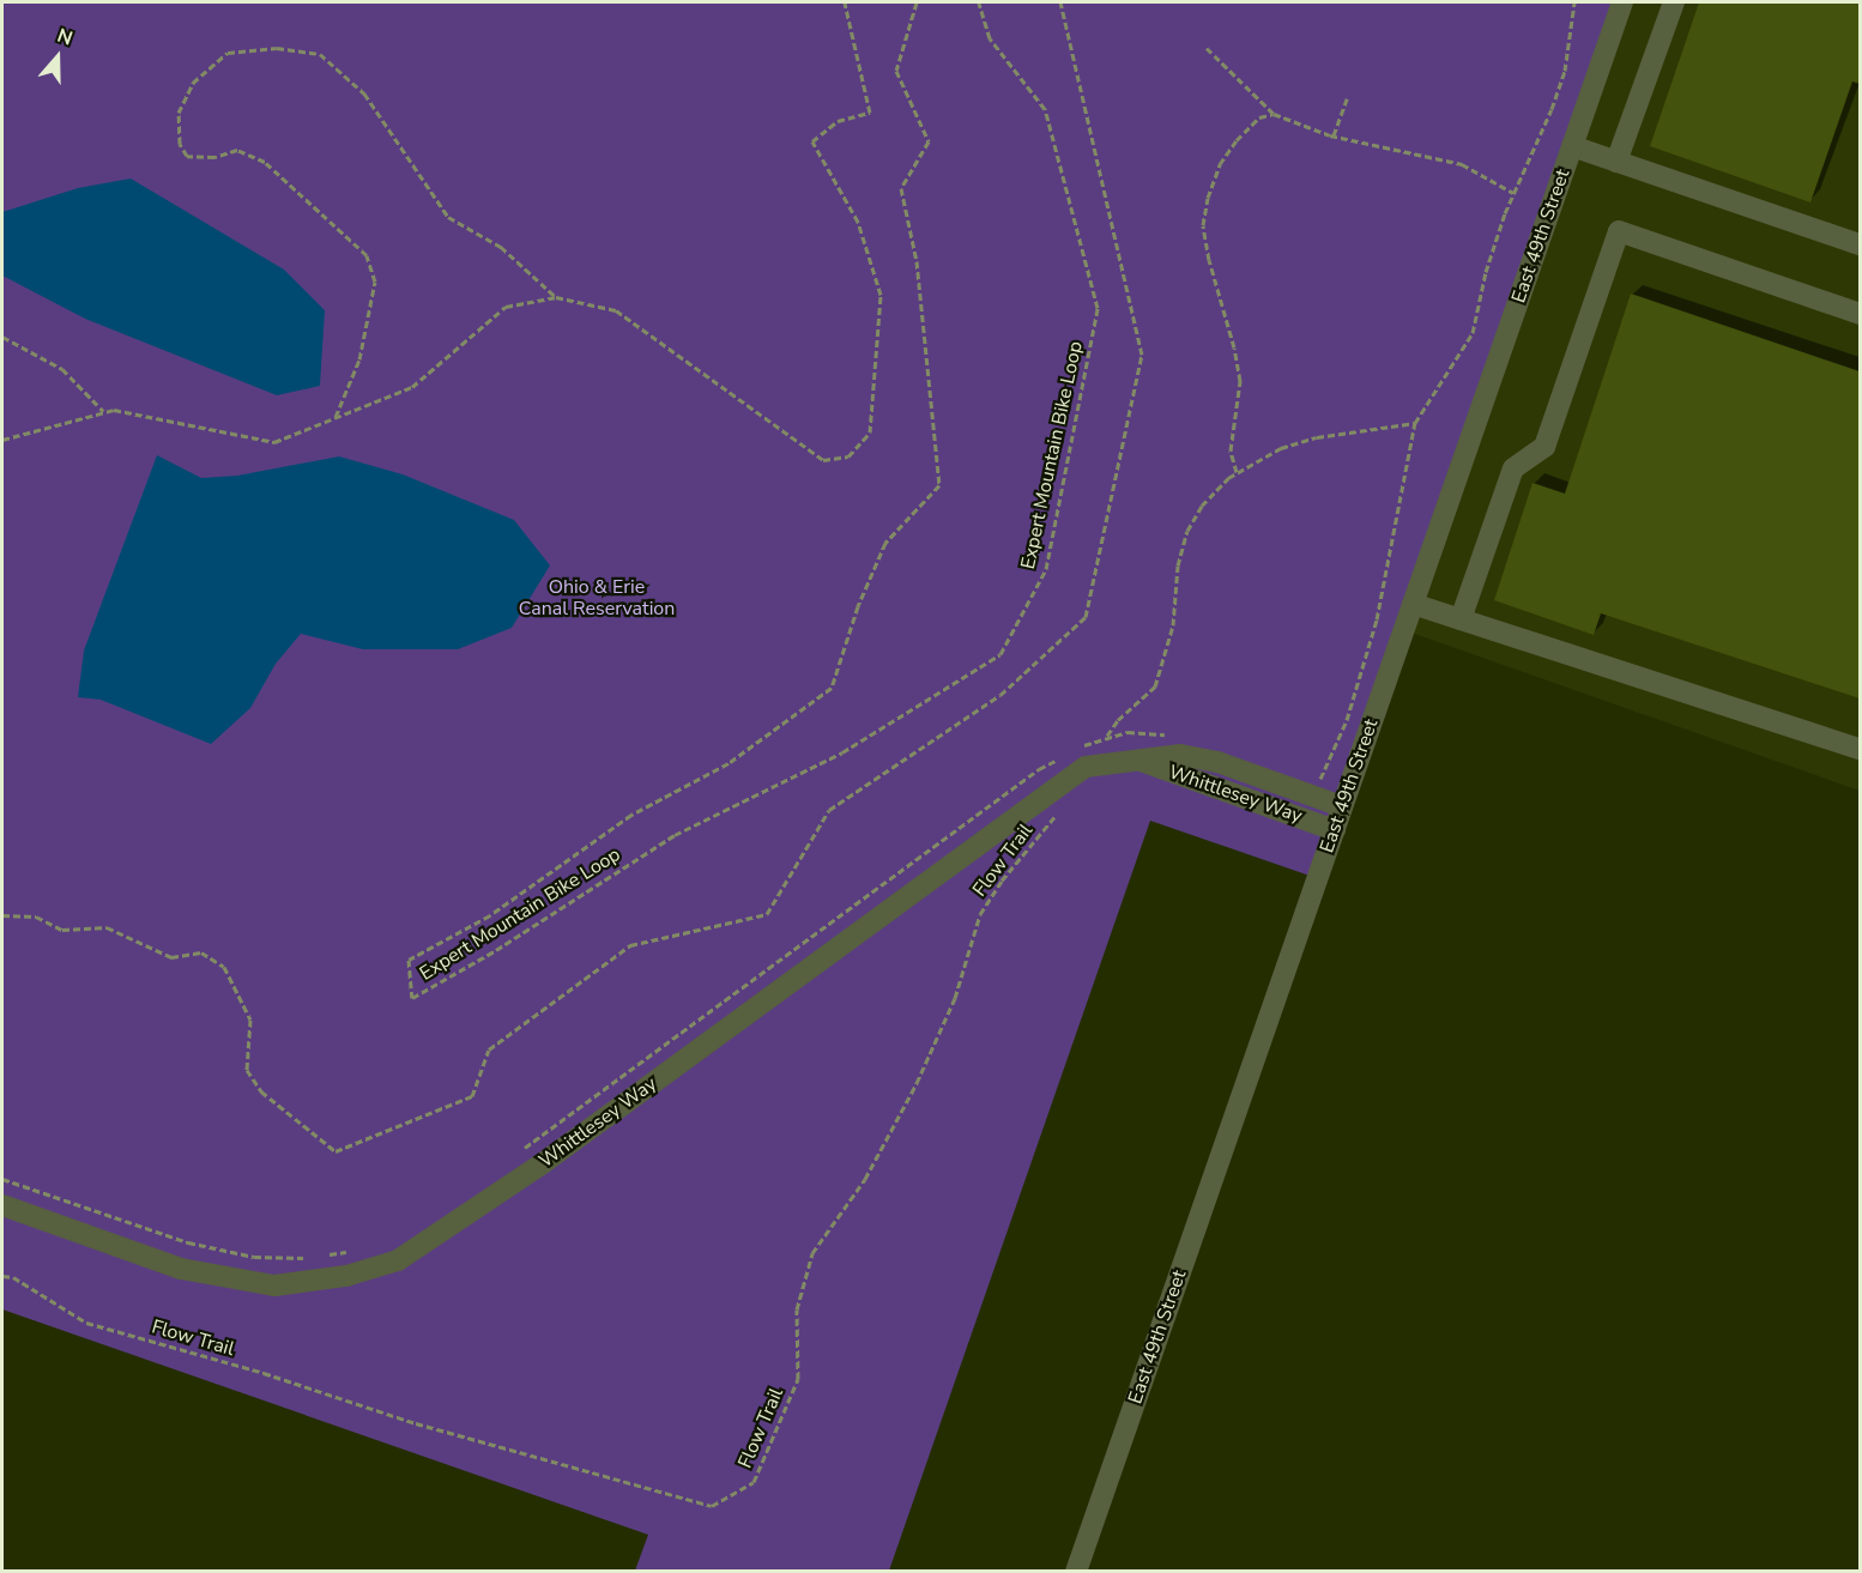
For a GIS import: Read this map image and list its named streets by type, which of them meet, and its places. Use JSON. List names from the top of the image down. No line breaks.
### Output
{"streets":{"street":["East 49th Street","Whittlesey Way"],"path":["Expert Mountain Bike Loop","Flow Trail"]},"crossings":[["East 49th Street","Whittlesey Way"],["Whittlesey Way","Flow Trail"]],"parks":["Ohio & Erie Canal Reservation"],"north":"top"}
